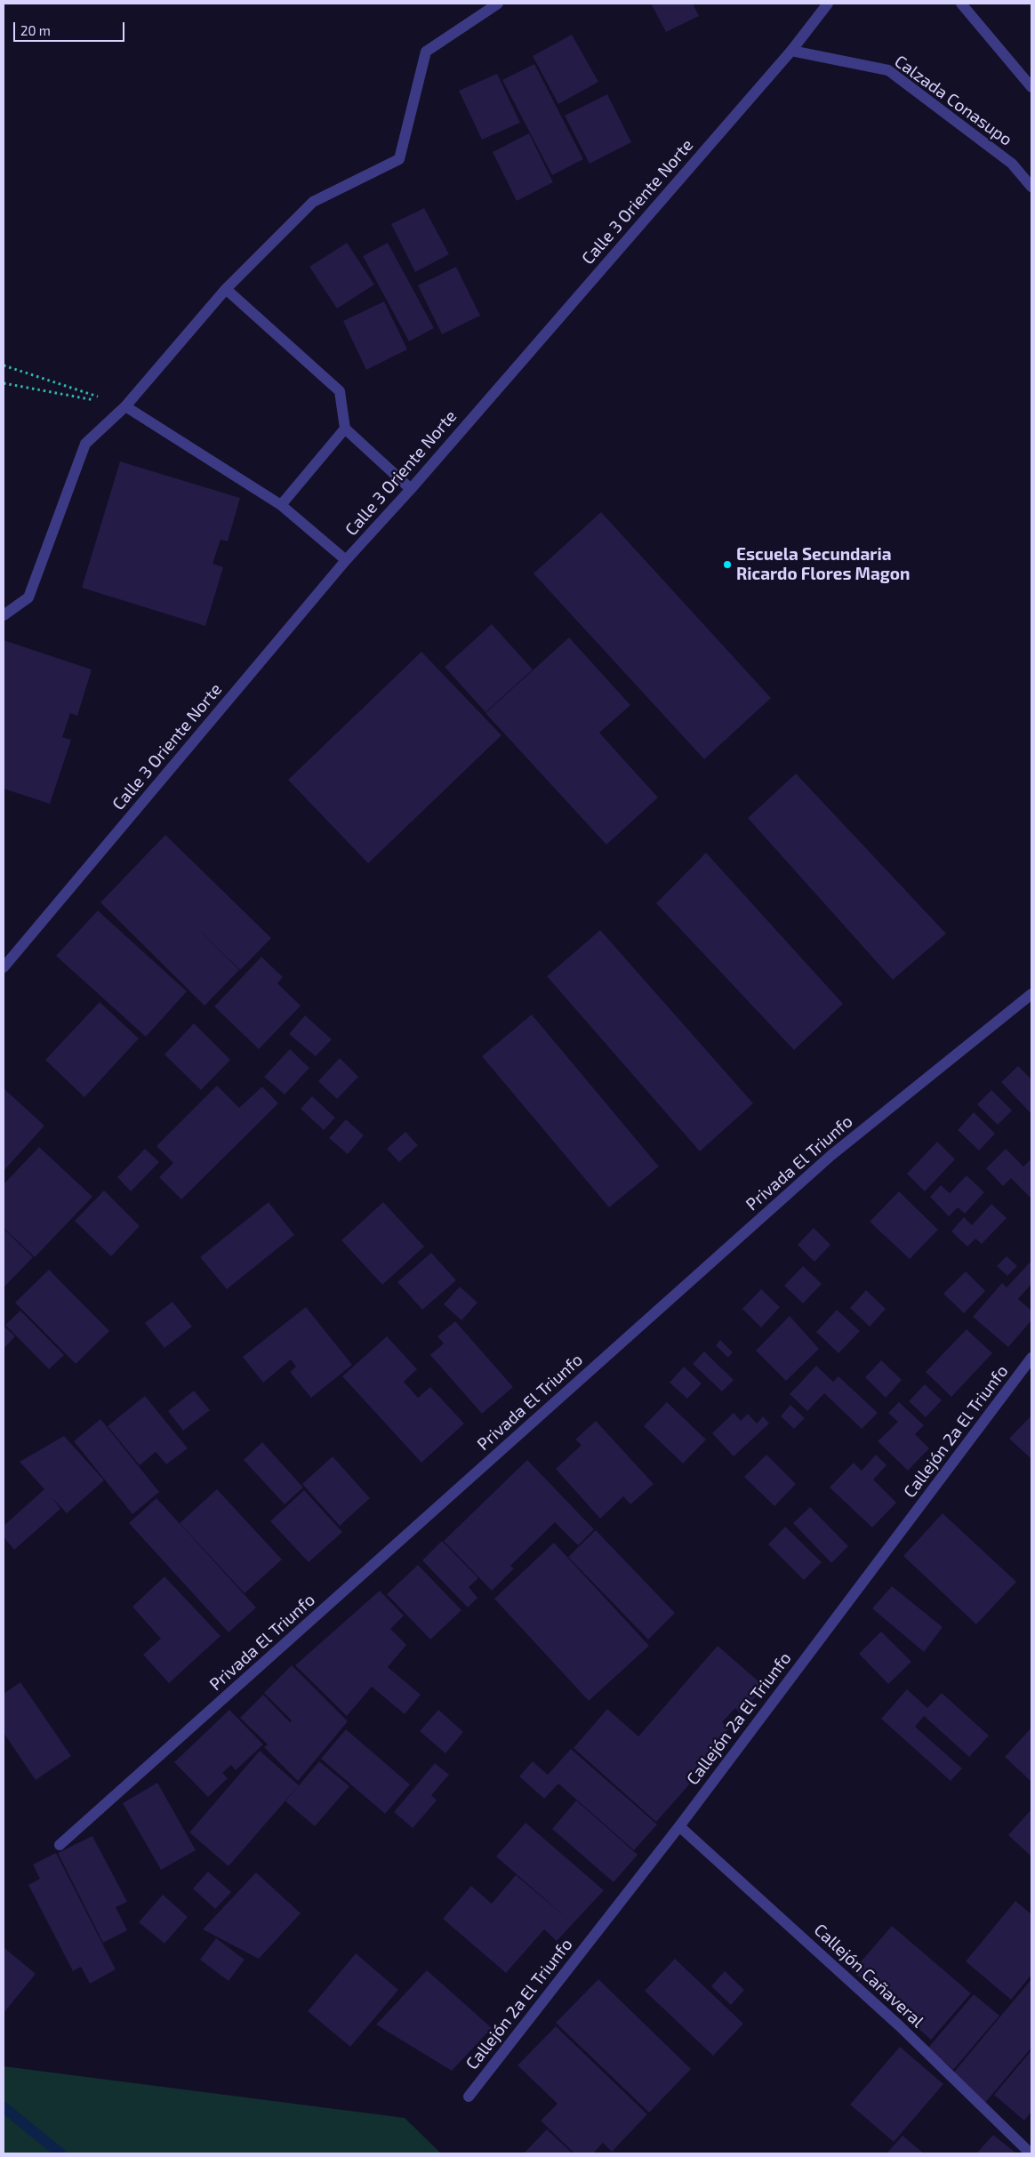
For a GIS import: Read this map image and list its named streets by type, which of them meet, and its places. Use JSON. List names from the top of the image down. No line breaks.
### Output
{"streets":{"street":["Calzada Conasupo","Calle 3 Oriente Norte","Privada El Triunfo","Callejón 2a El Triunfo","Callejón Cañaveral"]},"crossings":[["Calzada Conasupo","Calle 3 Oriente Norte"],["Callejón 2a El Triunfo","Callejón Cañaveral"]],"places":["Escuela Secundaria Ricardo Flores Magon"],"scale_bar":"20 m"}
